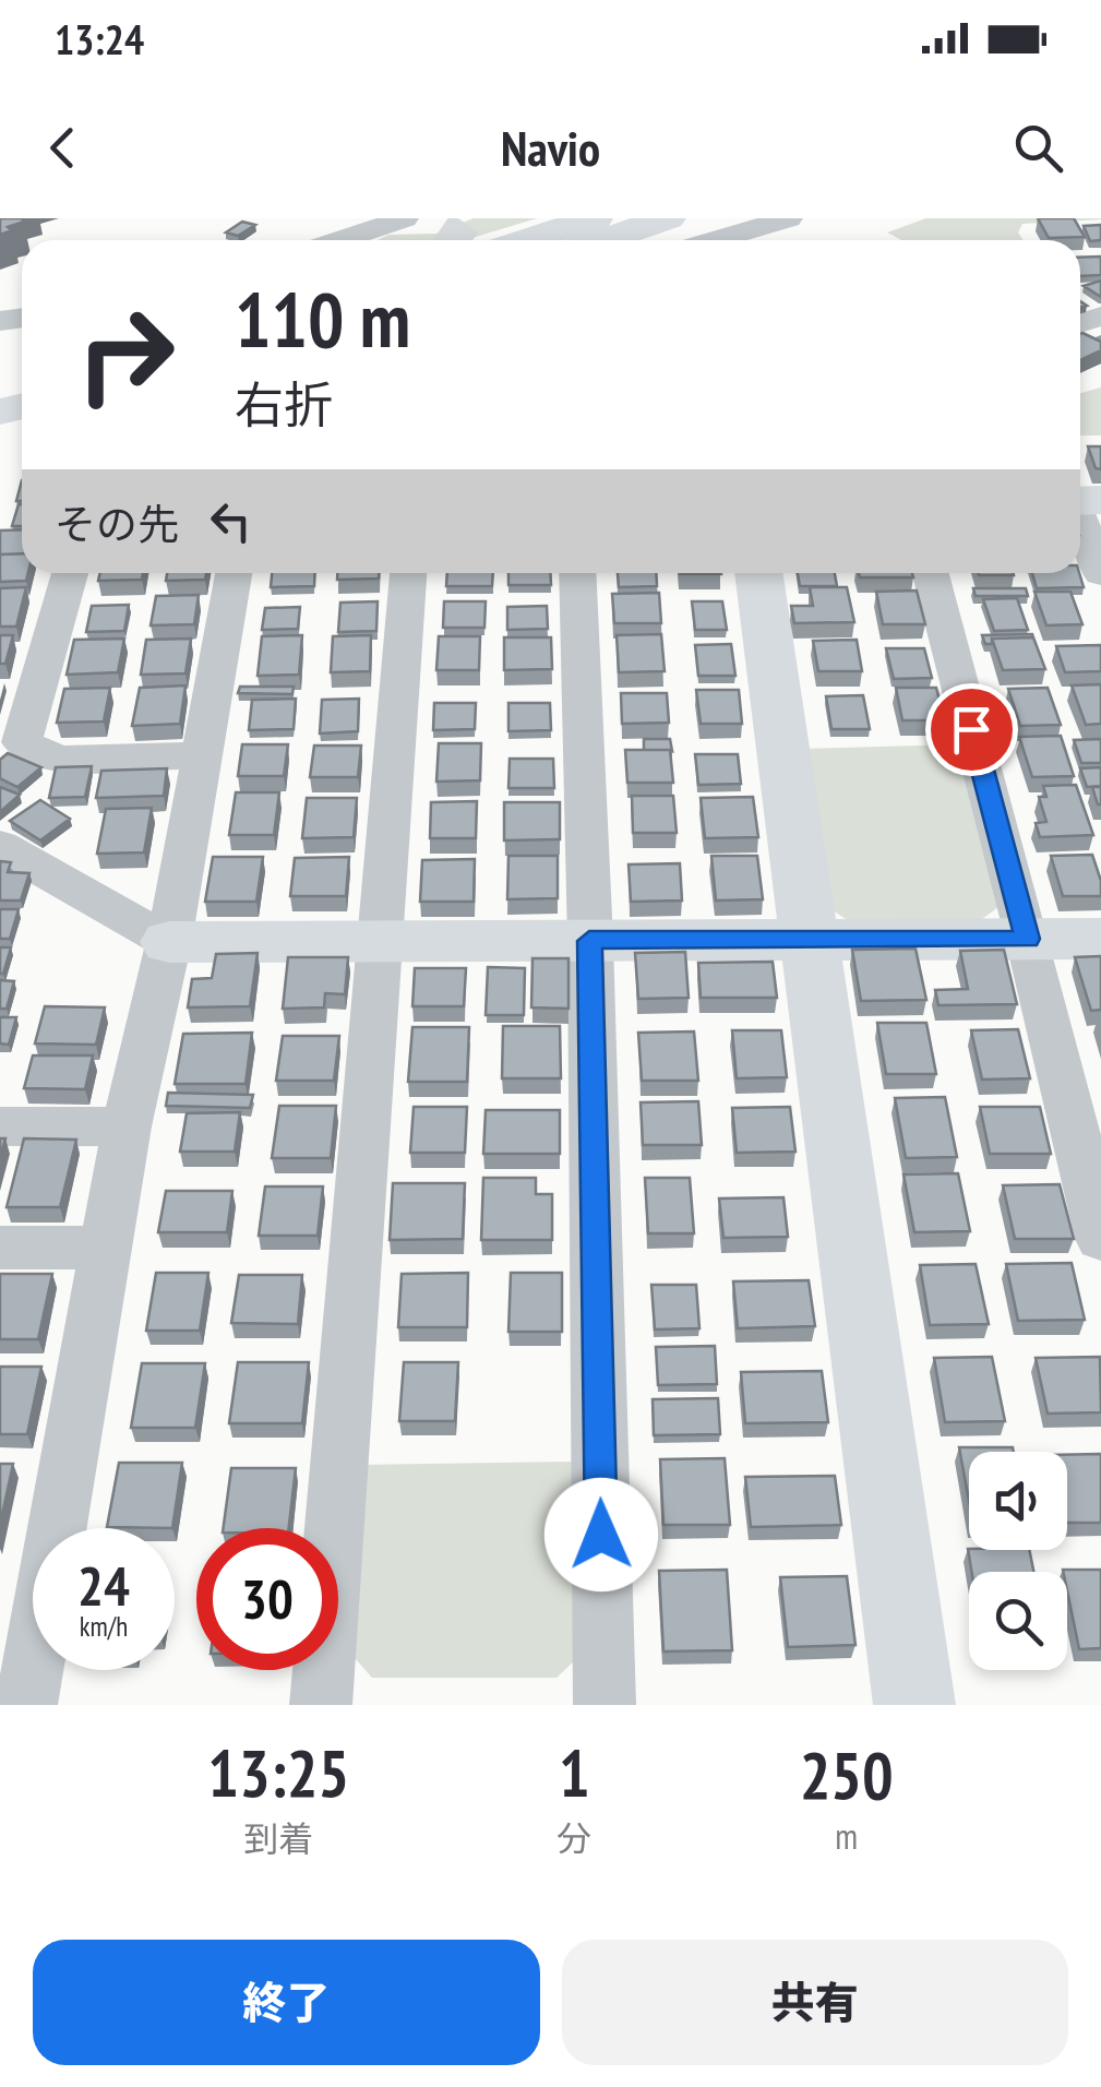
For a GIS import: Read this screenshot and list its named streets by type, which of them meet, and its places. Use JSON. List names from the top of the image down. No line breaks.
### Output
{"page":{"status":"13:24","header":"Navio","turn":["110 m","右折"],"then":"その先","speed":"24 km/h","limit":"30","eta":["13:25","到着","1","分","250","m"],"buttons":["終了","共有"]}}
